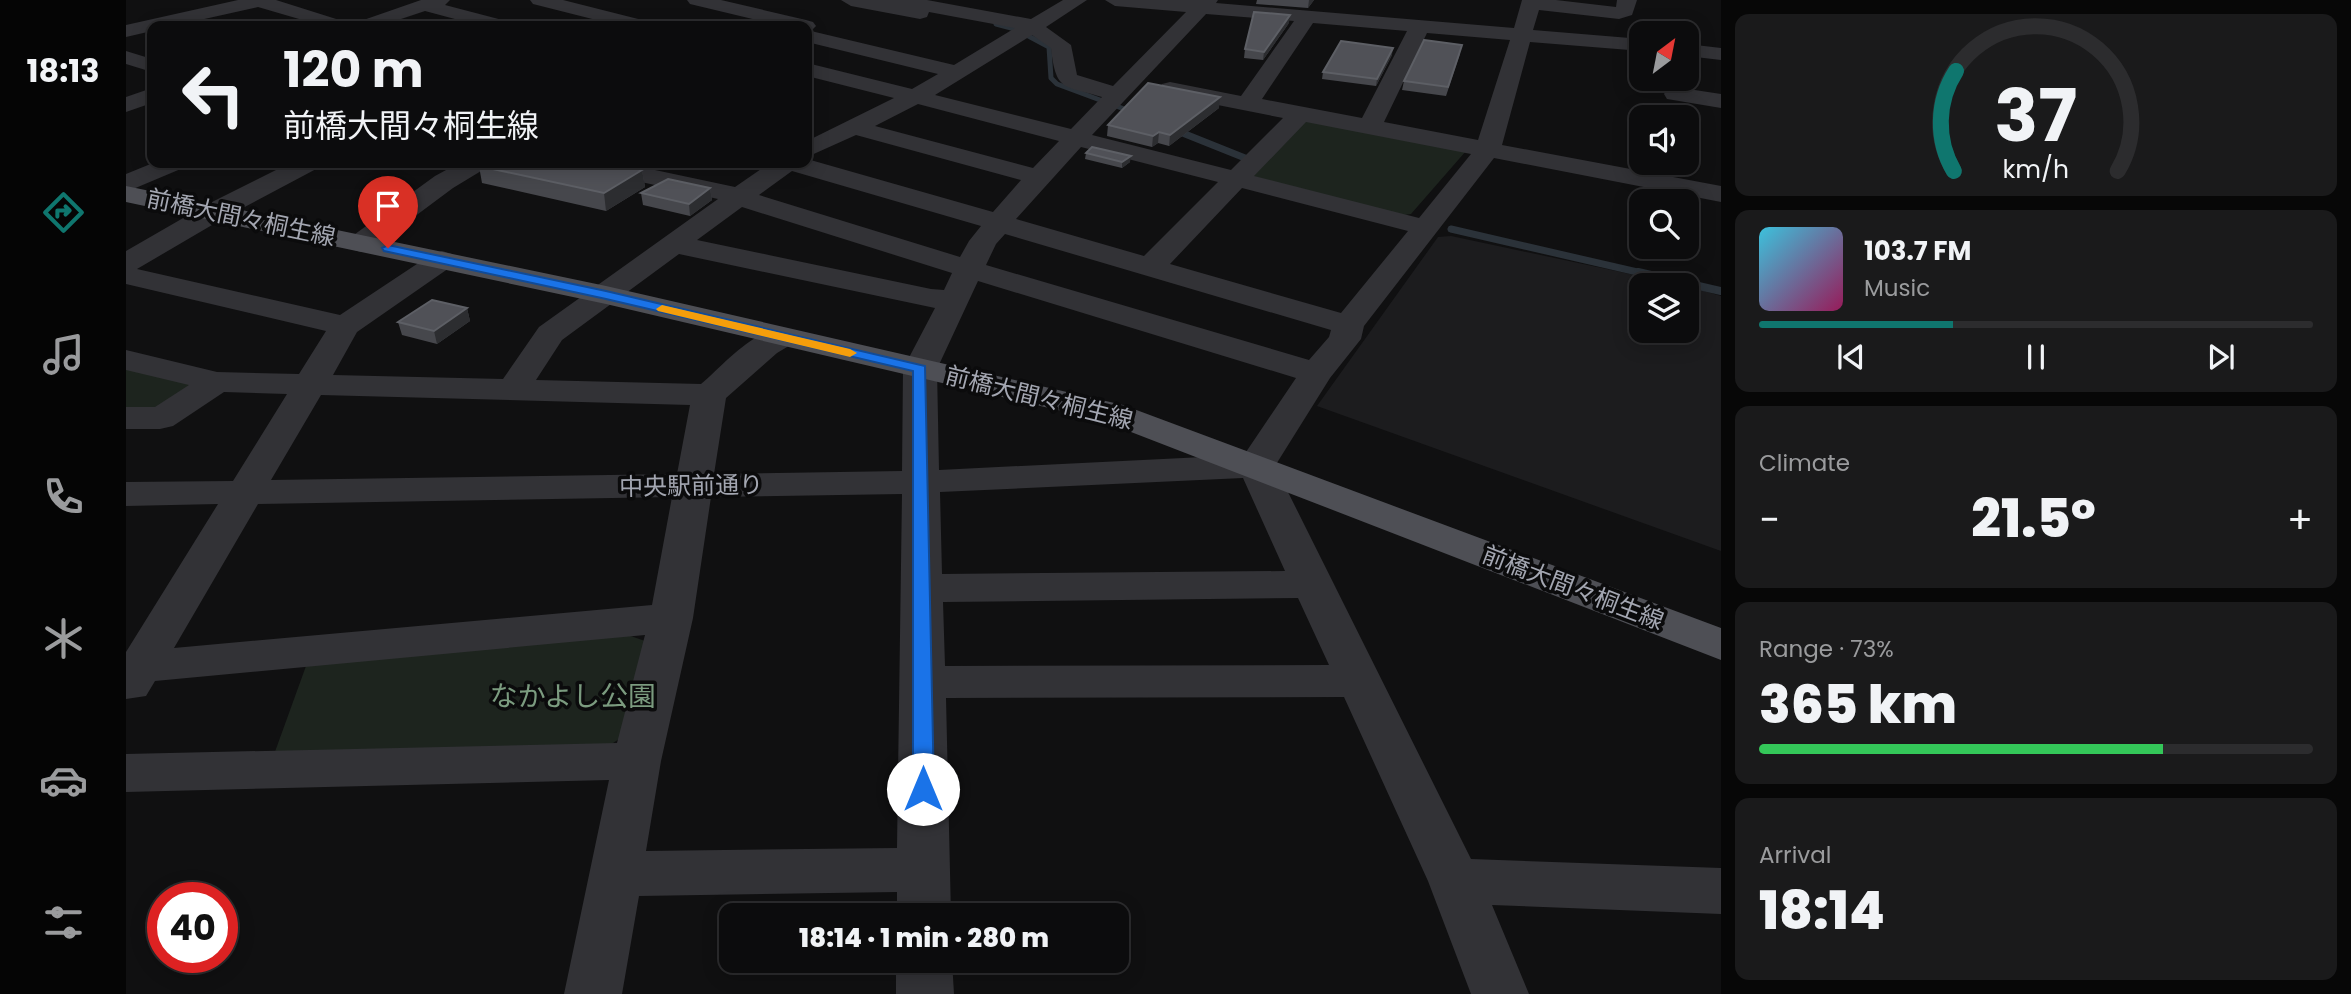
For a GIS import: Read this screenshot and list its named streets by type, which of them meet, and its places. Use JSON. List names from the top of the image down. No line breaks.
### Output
{"streets":{"main road":["前橋大間々桐生線"],"street":["中央駅前通り"]},"crossings":[["前橋大間々桐生線","中央駅前通り"]],"parks":["なかよし公園"],"north":"top right","page":{"tabs":"18:13","turn":["120 m","前橋大間々桐生線"],"song":["103.7 FM","Music"],"tile":["Climate",["Range · 73%","365 km"],["Arrival","18:14"]],"heat":["−","21.5°","+"],"limit":"40","trip":"18:14 · 1 min · 280 m","gauge":["37","km/h"]}}
